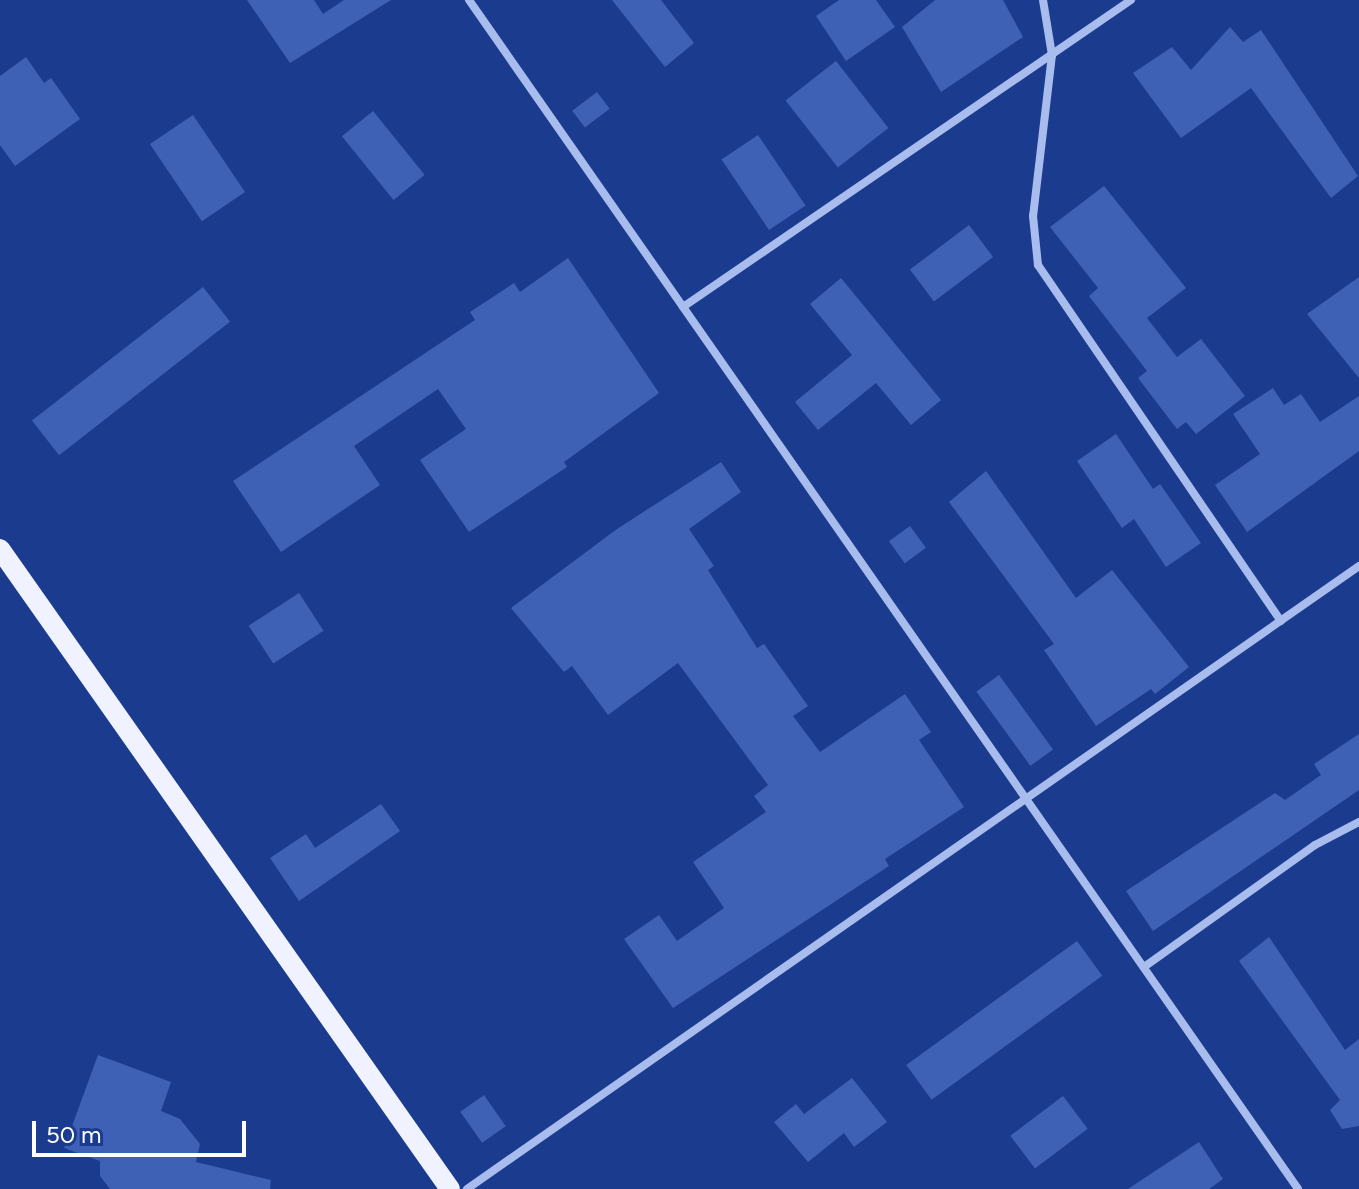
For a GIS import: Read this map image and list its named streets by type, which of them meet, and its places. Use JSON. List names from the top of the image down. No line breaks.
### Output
{"scale_bar":"50 m"}
